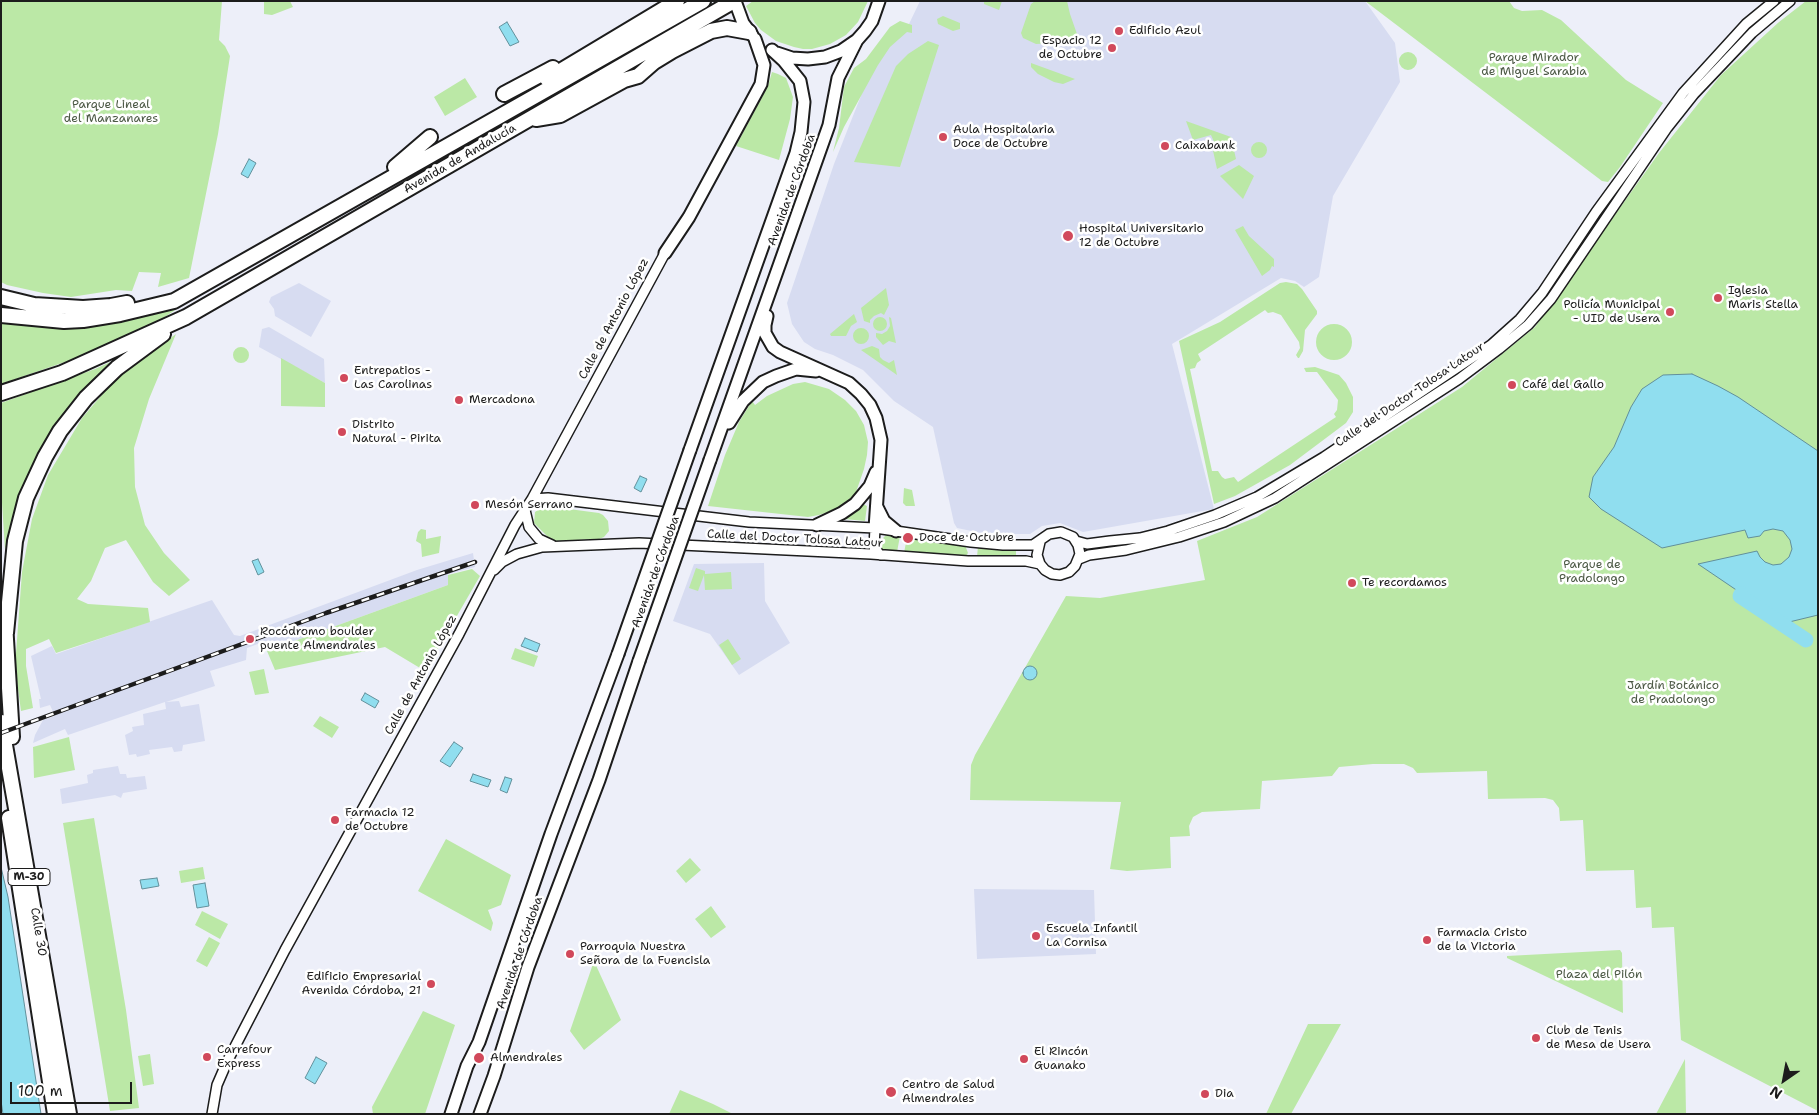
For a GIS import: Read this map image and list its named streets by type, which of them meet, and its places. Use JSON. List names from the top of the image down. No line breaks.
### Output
{"streets":{"highway":["Avenida de Andalucía","M-30","Calle 30"],"main road":["Avenida de Córdoba"],"street":["Calle de Antonio López","Calle del Doctor Tolosa Latour"]},"crossings":[["Calle de Antonio López","Calle del Doctor Tolosa Latour"]],"parks":["Parque Mirador de Miguel Sarabia","Parque Lineal del Manzanares","Parque de Pradolongo","Jardín Botánico de Pradolongo","Plaza del Pilón"],"places":["Edificio Azul","Espacio 12 de Octubre","Aula Hospitalaria Doce de Octubre","Caixabank","Hospital Universitario 12 de Octubre","Iglesia Maris Stella","Policía Municipal - UID de Usera","Entrepatios - Las Carolinas","Café del Gallo","Mercadona","Distrito Natural - Pirita","Mesón Serrano","Doce de Octubre","Te recordamos","Rocódromo boulder puente Almendrales","Farmacia 12 de Octubre","Escuela Infantil La Cornisa","Farmacia Cristo de la Victoria","Parroquia Nuestra Señora de la Fuencisla","Edificio Empresarial Avenida Córdoba, 21","Club de Tenis de Mesa de Usera","Carrefour Express","Almendrales","El Rincón Guanako","Centro de Salud Almendrales","Dia"],"scale_bar":"100 m","north":"bottom left"}
